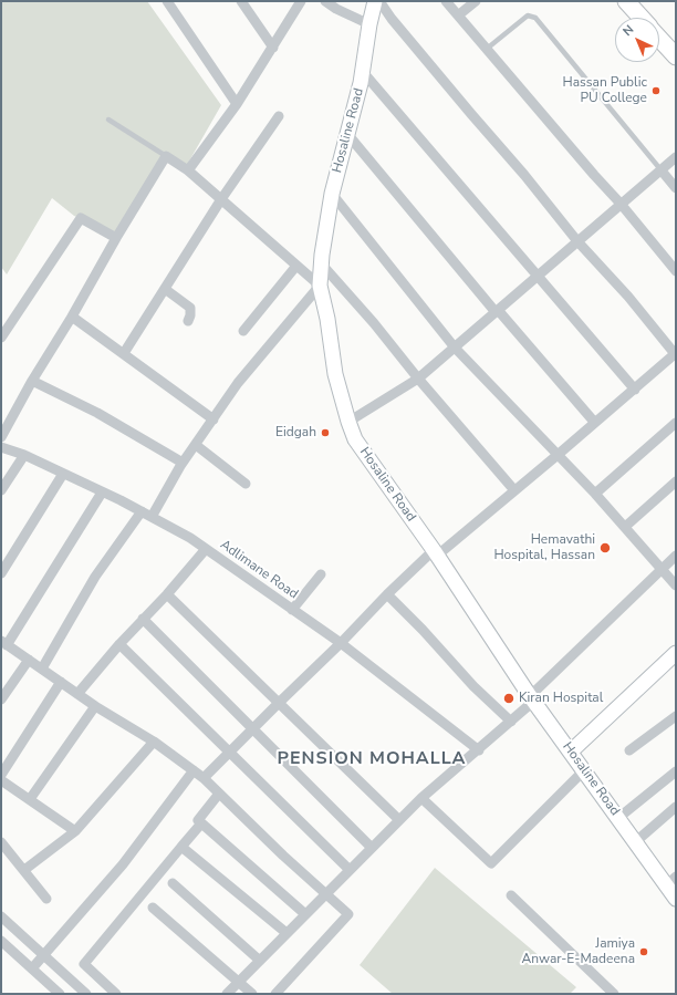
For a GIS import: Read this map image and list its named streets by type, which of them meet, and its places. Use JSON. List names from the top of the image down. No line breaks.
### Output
{"streets":{"street":["Hosaline Road","Adlimane Road"]},"districts":["PENSION MOHALLA"],"places":["Hassan Public PU College","Eidgah","Hemavathi Hospital, Hassan","Kiran Hospital","Jamiya Anwar-E-Madeena"],"north":"top left"}
